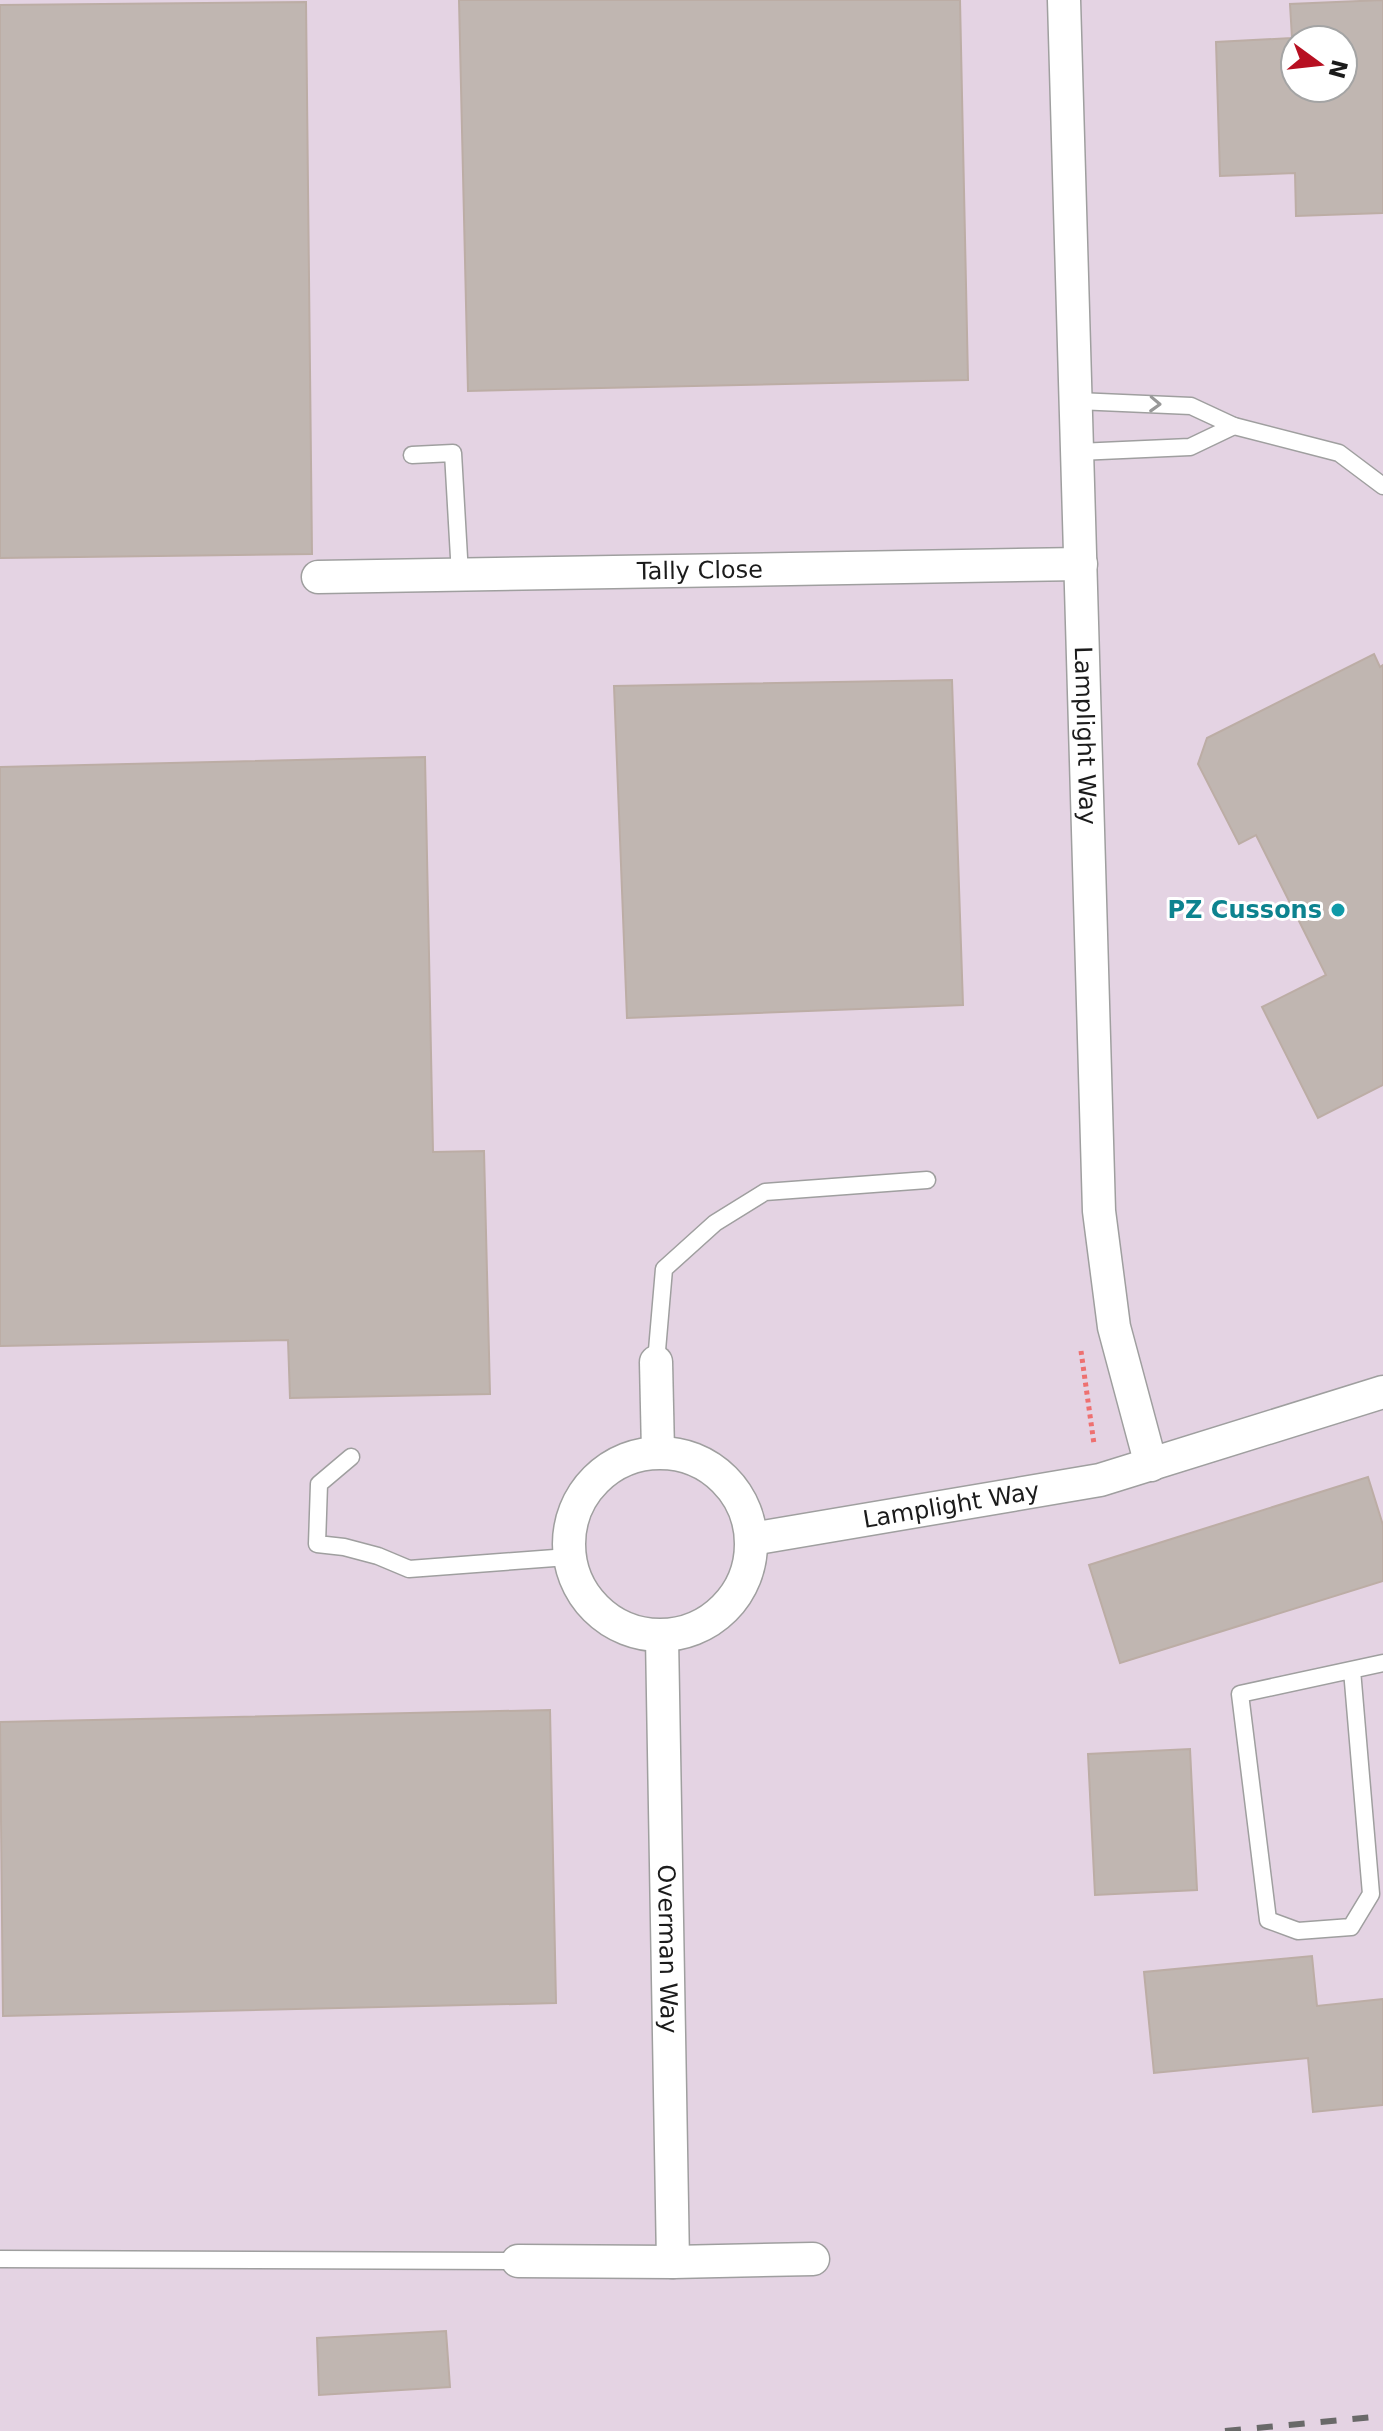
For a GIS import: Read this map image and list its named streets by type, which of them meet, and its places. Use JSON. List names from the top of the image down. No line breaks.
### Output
{"streets":{"street":["Tally Close","Lamplight Way","Overman Way"]},"crossings":[["Tally Close","Lamplight Way"],["Lamplight Way","Overman Way"]],"places":["PZ Cussons"],"north":"right"}
